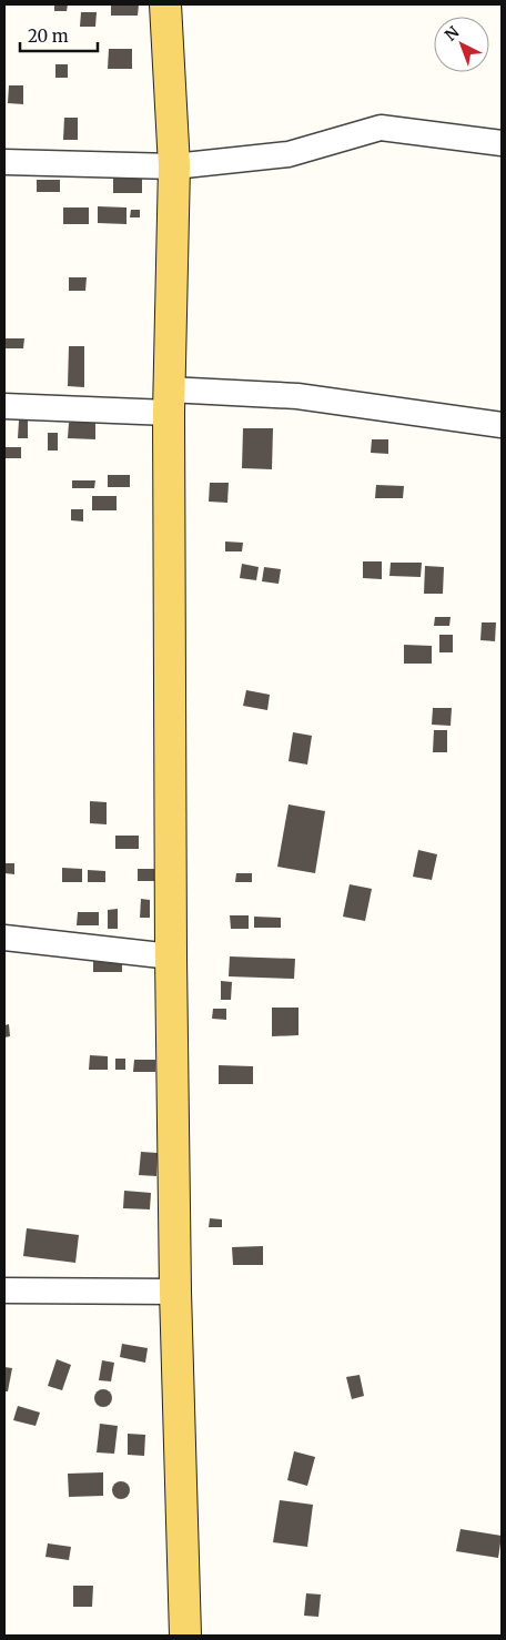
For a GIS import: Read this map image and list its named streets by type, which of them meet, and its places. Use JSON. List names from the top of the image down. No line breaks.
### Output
{"scale_bar":"20 m","north":"top left"}
